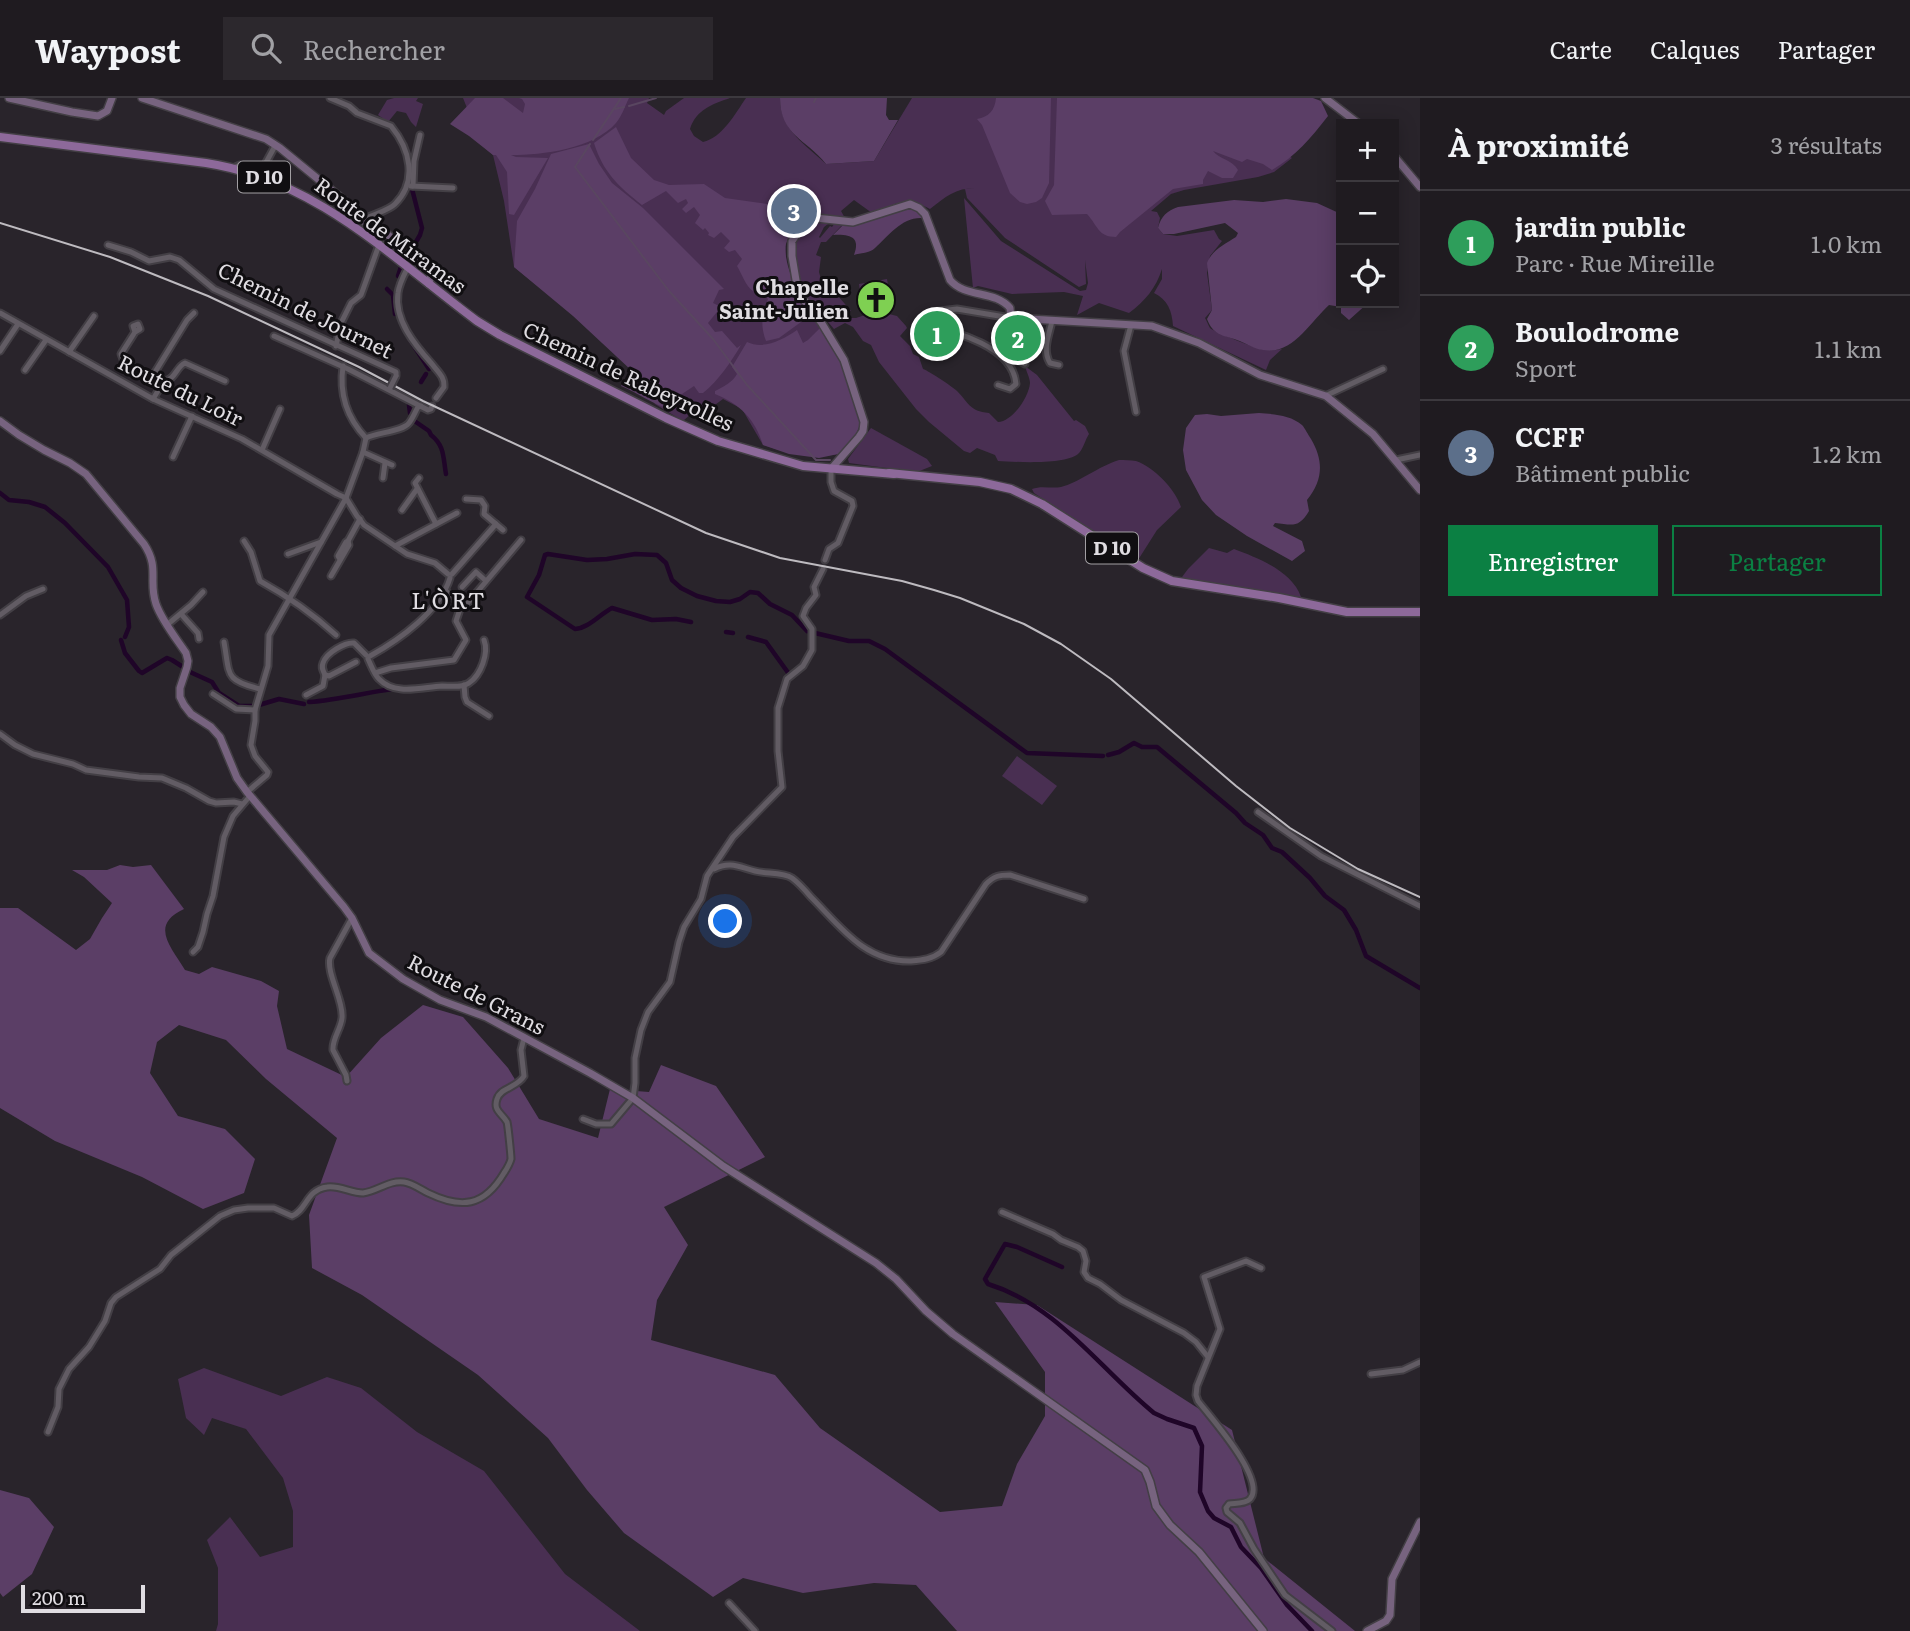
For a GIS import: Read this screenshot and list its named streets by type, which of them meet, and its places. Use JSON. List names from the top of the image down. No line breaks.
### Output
{"streets":{"main road":["D 10","Route de Miramas","Chemin de Rabeyrolles"],"street":["Chemin de Journet","Route du Loir","Route de Grans"]},"crossings":[["Route de Miramas","Chemin de Rabeyrolles"]],"districts":["L'ÒRT"],"places":{"church":["Chapelle Saint-Julien"]},"scale_bar":"200 m","page":{"header":"Waypost","search":"Rechercher","nav":["Carte","Calques","Partager"],"heading":["À proximité","3 résultats"],"map_buttons":["+","−"],"pins":["3","1","2"],"list":[{"mark":"1","name":"jardin public","note":"Parc · Rue Mireille","value":"1.0 km"},{"mark":"2","name":"Boulodrome","note":"Sport","value":"1.1 km"},{"mark":"3","name":"CCFF","note":"Bâtiment public","value":"1.2 km"}],"buttons":["Enregistrer","Partager"],"scale":"200 m"}}
